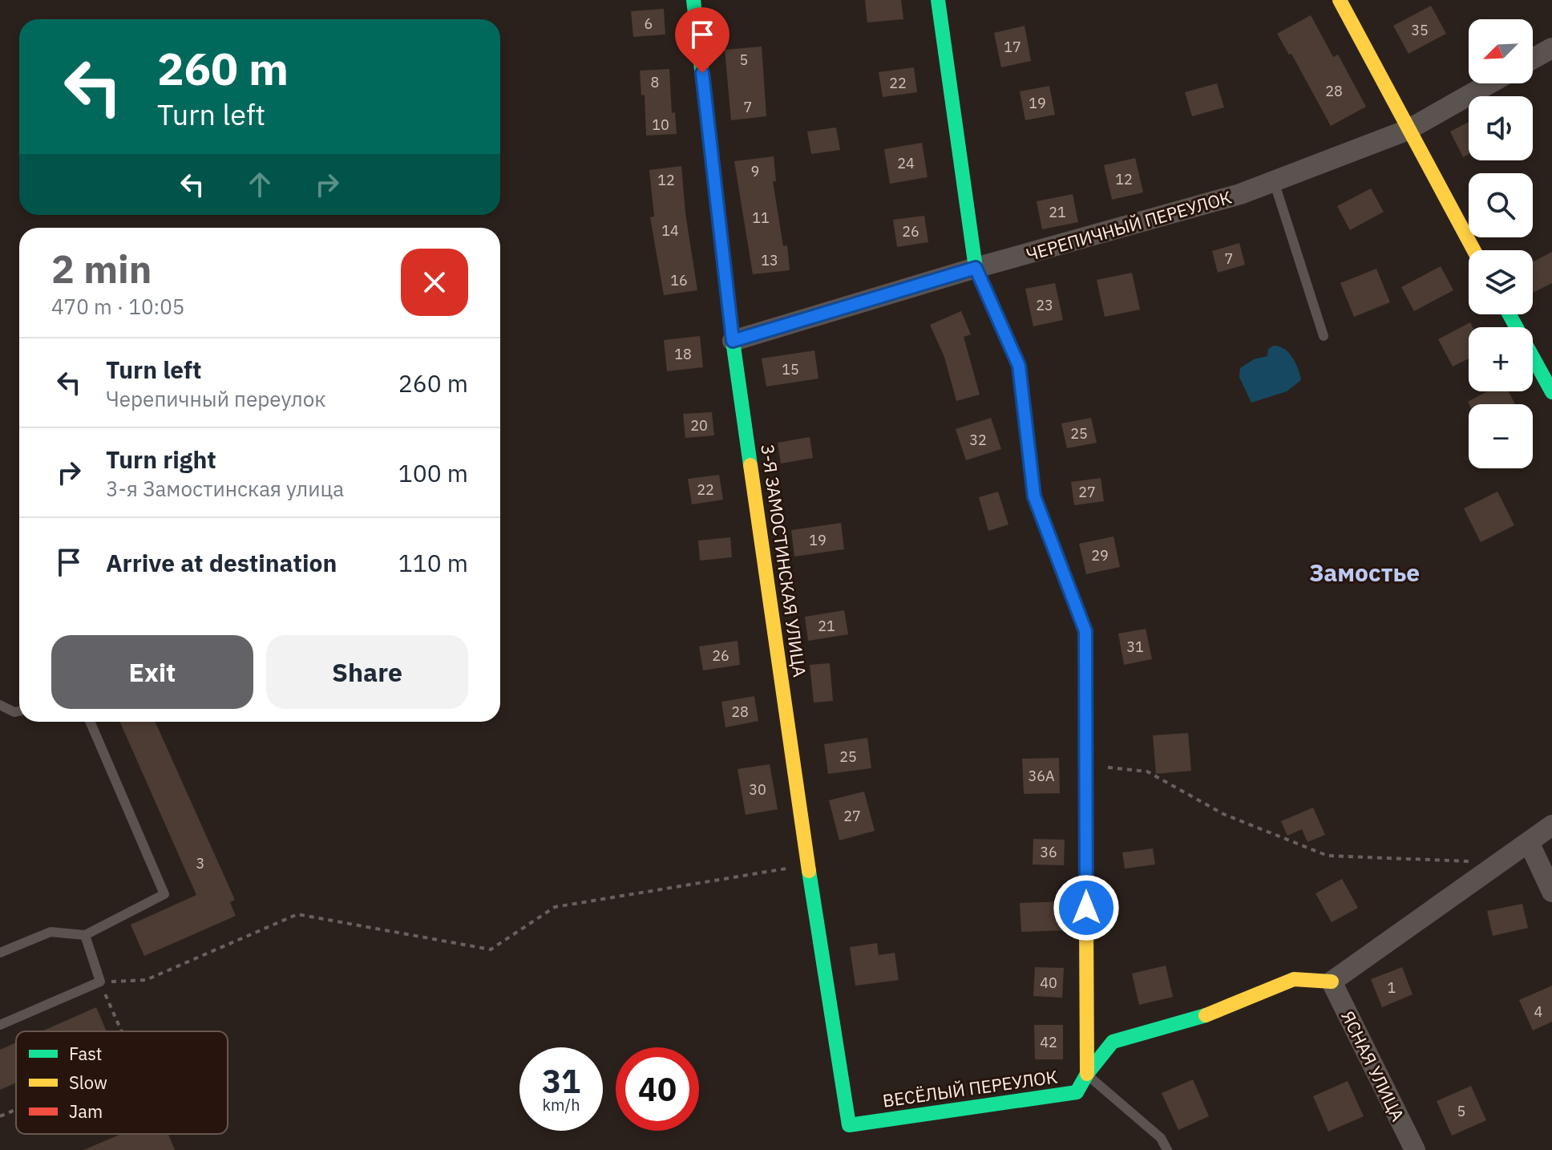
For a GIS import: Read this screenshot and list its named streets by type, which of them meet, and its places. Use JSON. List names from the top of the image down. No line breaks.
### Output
{"streets":{"street":["ЧЕРЕПИЧНЫЙ ПЕРЕУЛОК","3-Я ЗАМОСТИНСКАЯ УЛИЦА","ЯСНАЯ УЛИЦА","ВЕСЁЛЫЙ ПЕРЕУЛОК"]},"crossings":[["ЧЕРЕПИЧНЫЙ ПЕРЕУЛОК","3-Я ЗАМОСТИНСКАЯ УЛИЦА"],["3-Я ЗАМОСТИНСКАЯ УЛИЦА","ВЕСЁЛЫЙ ПЕРЕУЛОК"]],"districts":["Замостье"],"house_numbers":["6","35","17","5","8","22","28","19","7","10","24","9","12","12","21","11","14","26","7","13","16","23","18","15","20","25","32","22","27","19","29","21","31","26","28","25","36А","30","27","36","3","40","1","4","42","5"],"legend":["Fast","Slow","Jam"],"north":"bottom left","page":{"map_buttons":["+","−"],"turn":["260 m","Turn left"],"heading":["2 min","470 m · 10:05"],"list":[{"name":"Turn left","note":"Черепичный переулок","value":"260 m"},{"name":"Turn right","note":"3-я Замостинская улица","value":"100 m"},{"name":"Arrive at destination","value":"110 m"}],"buttons":["Exit","Share"],"speed":"31 km/h","limit":"40"}}
